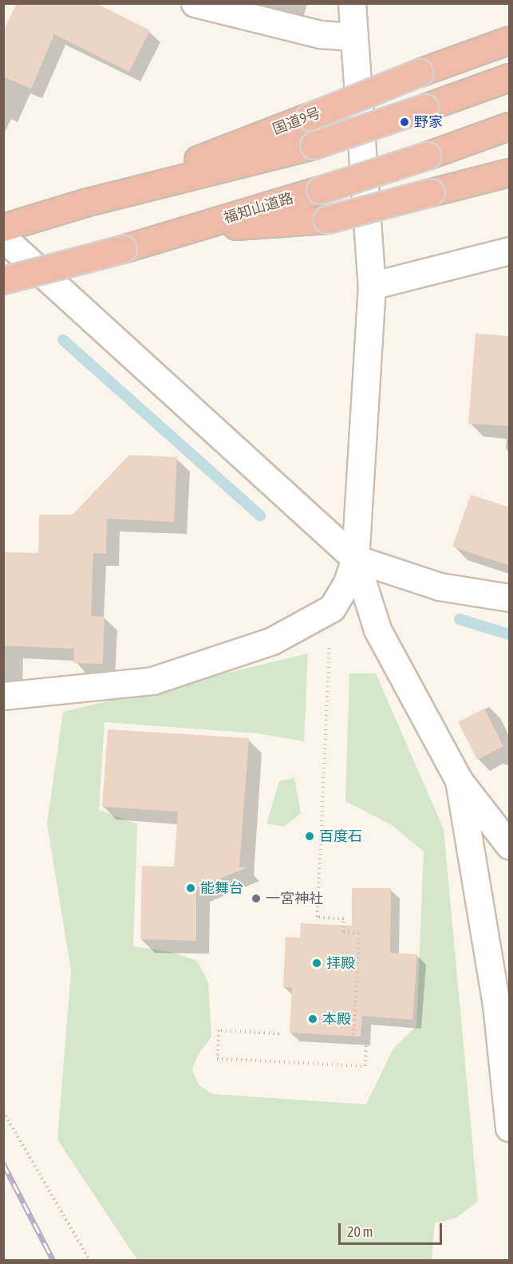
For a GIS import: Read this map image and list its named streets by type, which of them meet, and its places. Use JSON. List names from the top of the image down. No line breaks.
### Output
{"streets":{"highway":["国道9号","福知山道路"]},"places":["野家","百度石","能舞台","一宮神社","拝殿","本殿"],"scale_bar":"20 m"}
